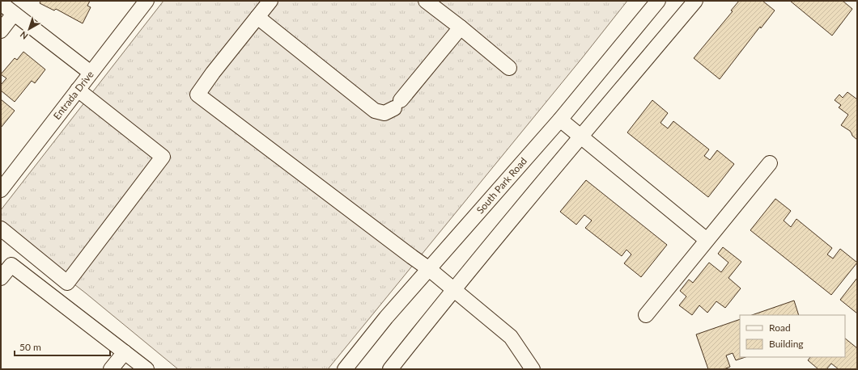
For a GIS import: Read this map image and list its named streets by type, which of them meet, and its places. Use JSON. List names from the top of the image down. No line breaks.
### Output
{"streets":{"street":["Entrada Drive","South Park Road"]},"legend":["Road","Building"],"scale_bar":"50 m","north":"bottom left"}
